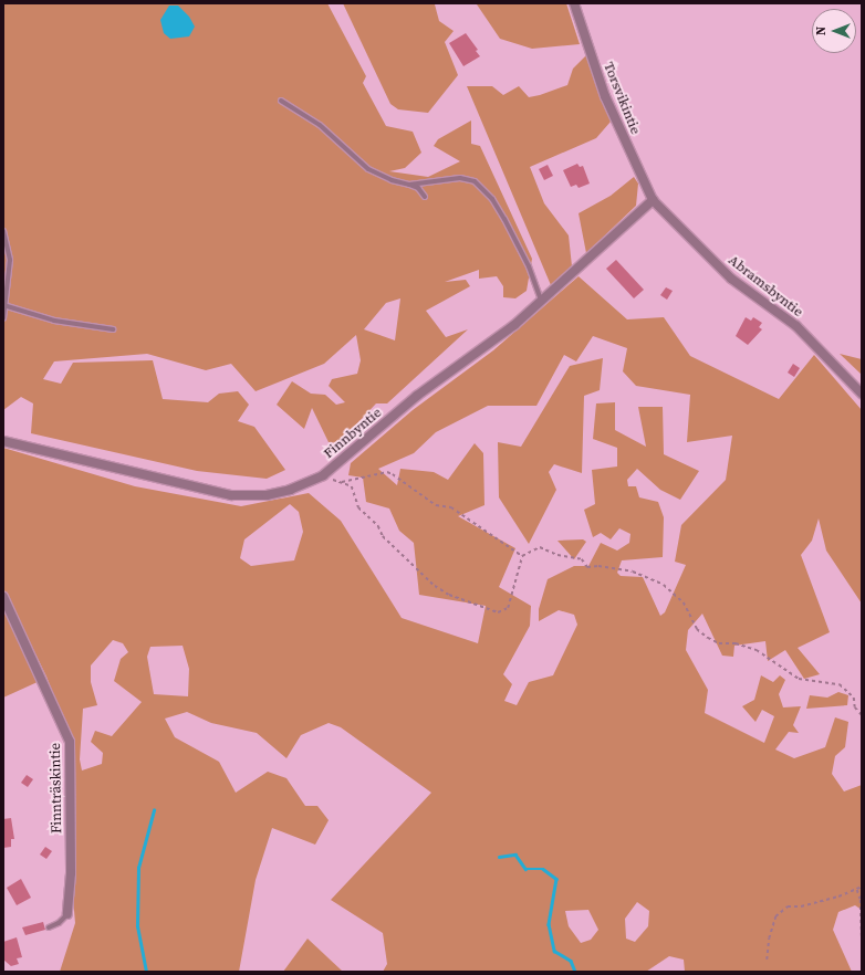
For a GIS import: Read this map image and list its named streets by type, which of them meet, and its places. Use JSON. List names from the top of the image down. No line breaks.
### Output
{"streets":{"street":["Torsvikintie","Abramsbyntie","Finnbyntie","Finnträskintie"]},"crossings":[["Torsvikintie","Abramsbyntie"],["Torsvikintie","Finnbyntie"],["Abramsbyntie","Finnbyntie"]],"north":"left"}
